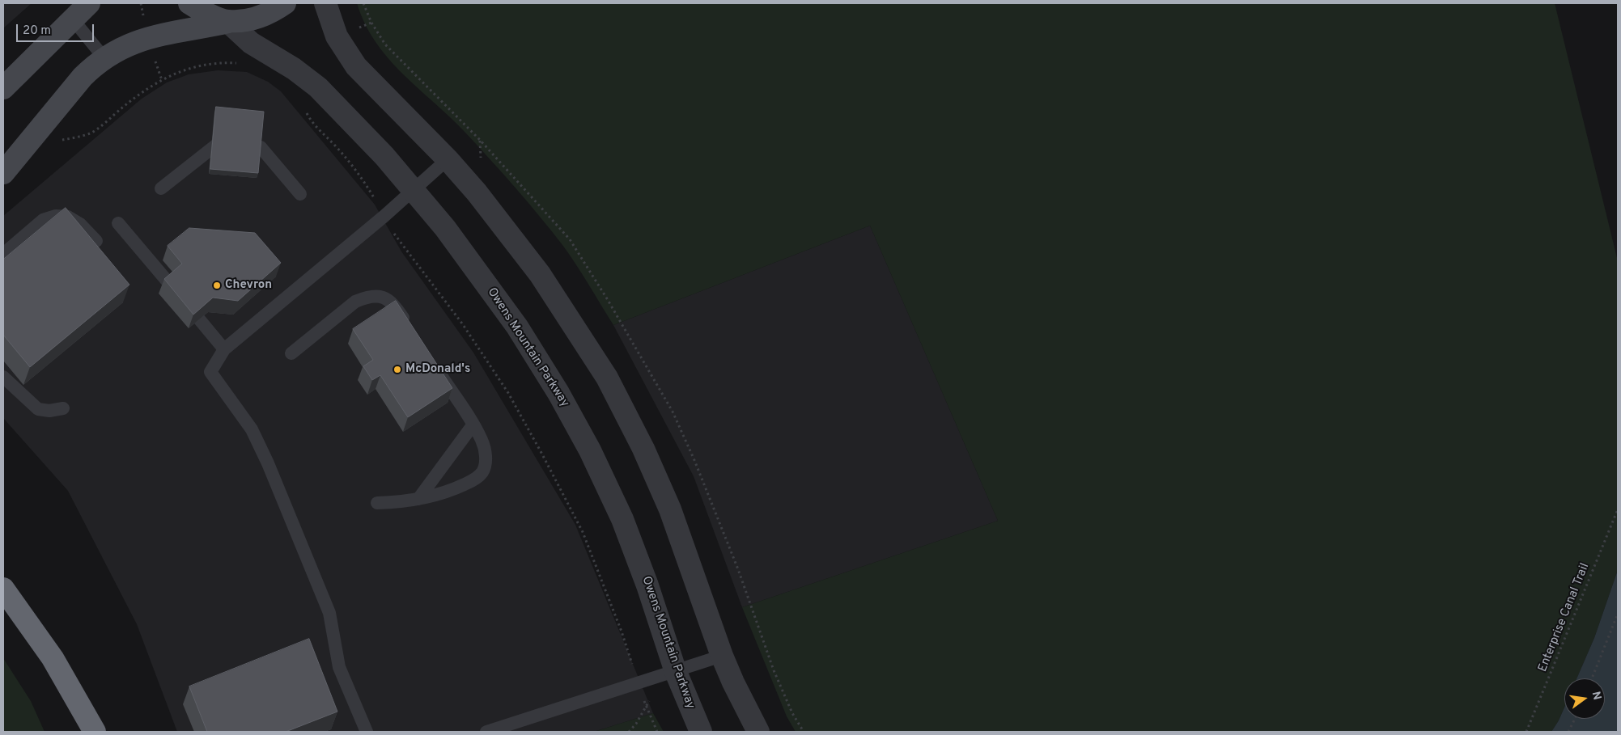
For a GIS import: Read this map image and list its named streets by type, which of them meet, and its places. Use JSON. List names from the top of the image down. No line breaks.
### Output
{"streets":{"street":["Owens Mountain Parkway"],"path":["Enterprise Canal Trail"]},"places":["Chevron","McDonald's"],"scale_bar":"20 m","north":"right"}
